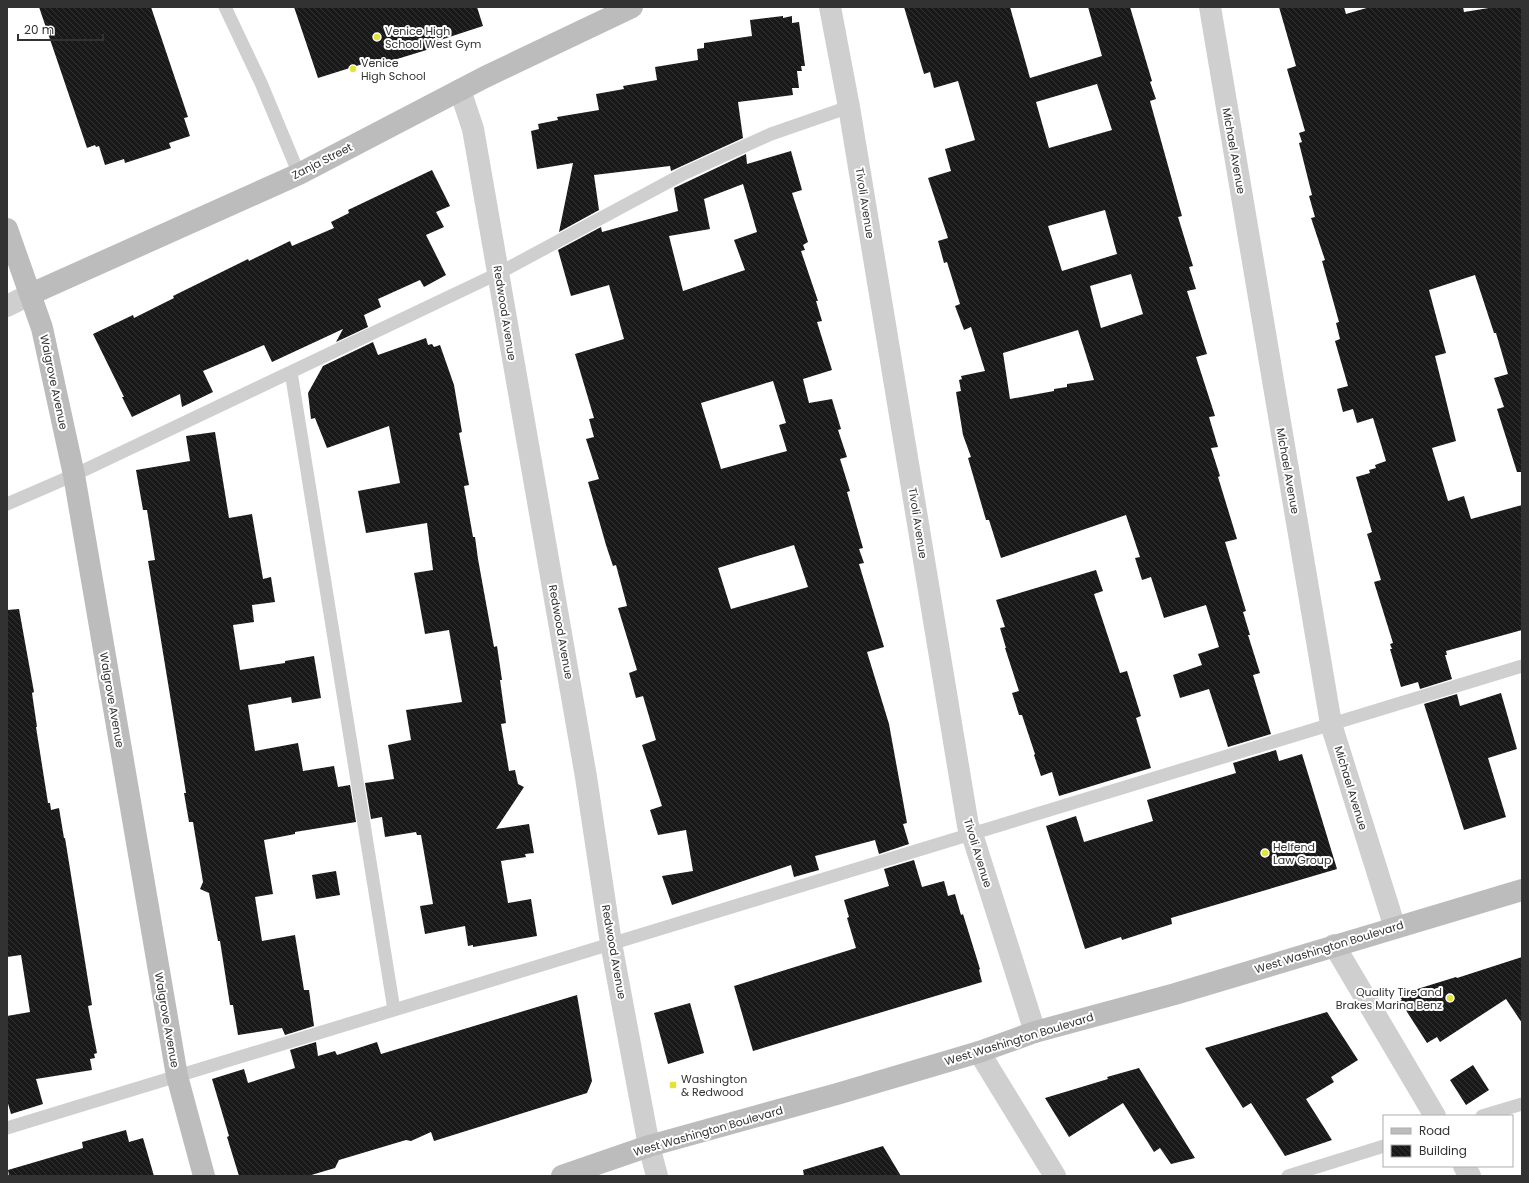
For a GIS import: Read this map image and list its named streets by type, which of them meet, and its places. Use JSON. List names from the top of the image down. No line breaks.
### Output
{"streets":{"street":["Michael Avenue","Zanja Street","Tivoli Avenue","Redwood Avenue","Walgrove Avenue","West Washington Boulevard"]},"crossings":[["Michael Avenue","West Washington Boulevard"],["Zanja Street","Redwood Avenue"],["Zanja Street","Walgrove Avenue"],["Tivoli Avenue","West Washington Boulevard"],["Redwood Avenue","West Washington Boulevard"]],"places":{"other":["Venice High School West Gym","Venice High School","Helfend Law Group","Quality Tire and Brakes Marina Benz"],"transit":["Washington & Redwood"]},"legend":["Road","Building"],"scale_bar":"20 m"}
